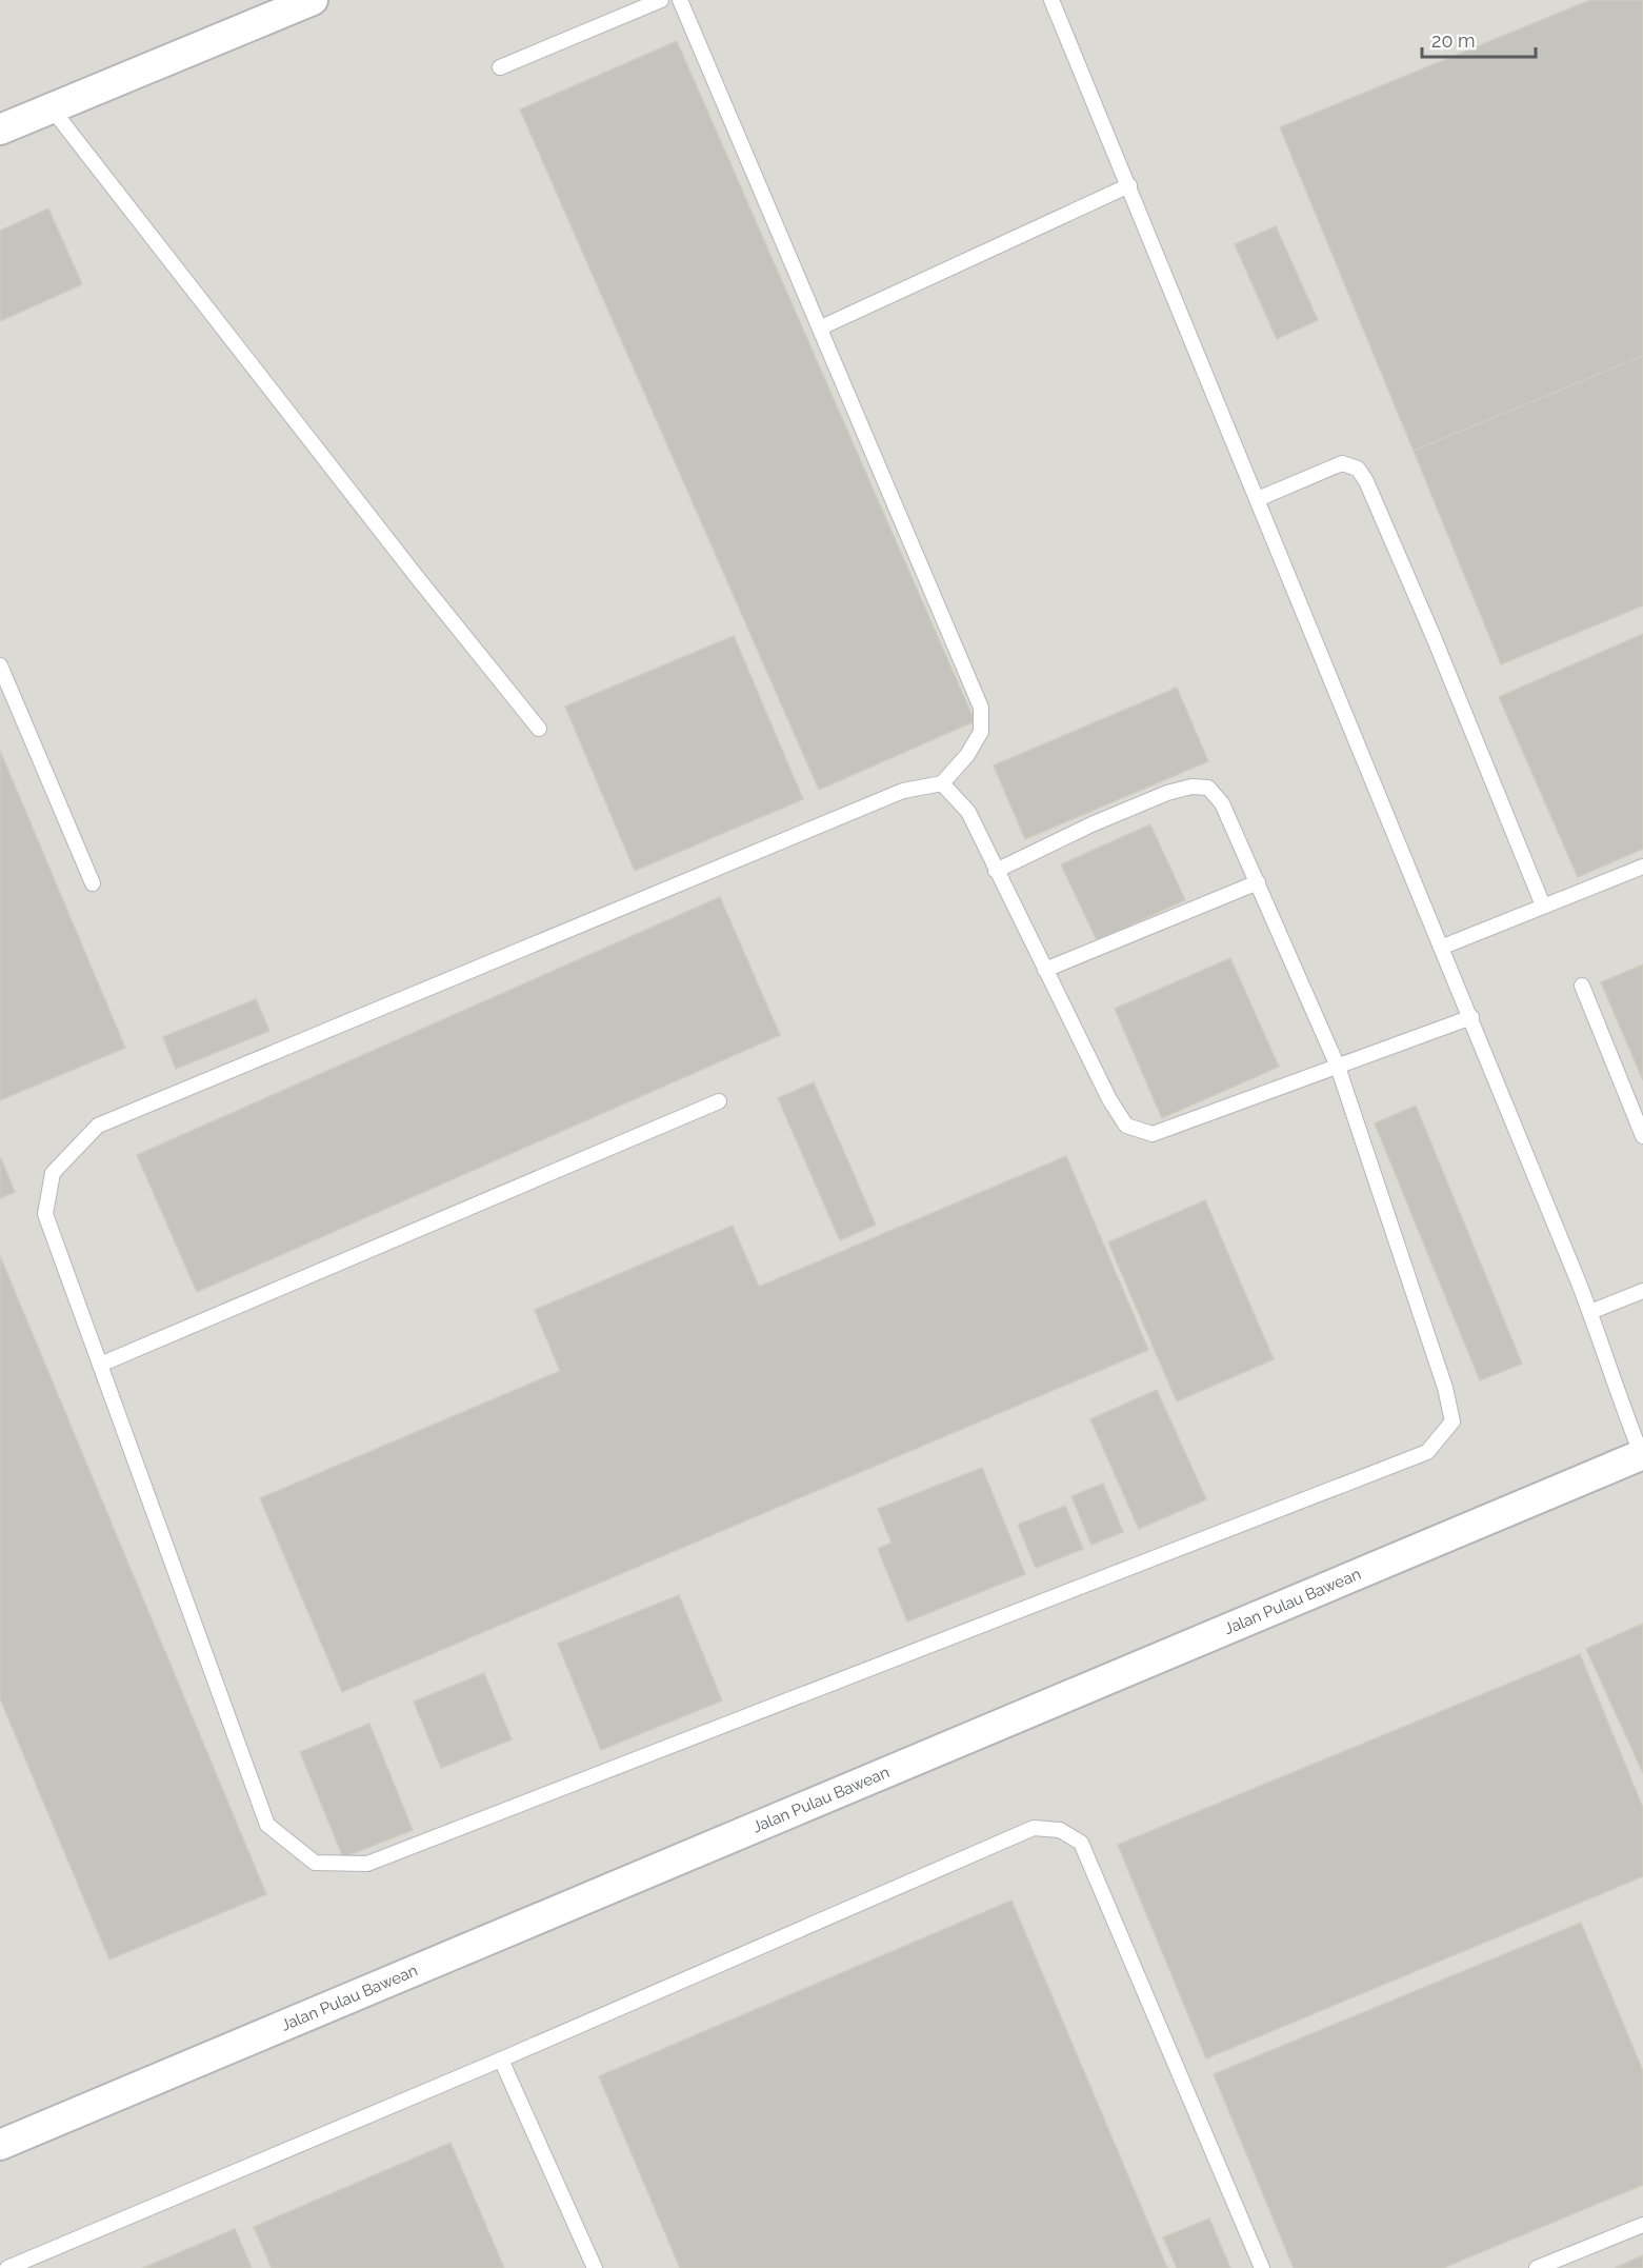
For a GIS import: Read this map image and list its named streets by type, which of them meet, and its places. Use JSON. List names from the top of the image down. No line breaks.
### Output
{"streets":{"street":["Jalan Pulau Bawean"]},"scale_bar":"20 m"}
